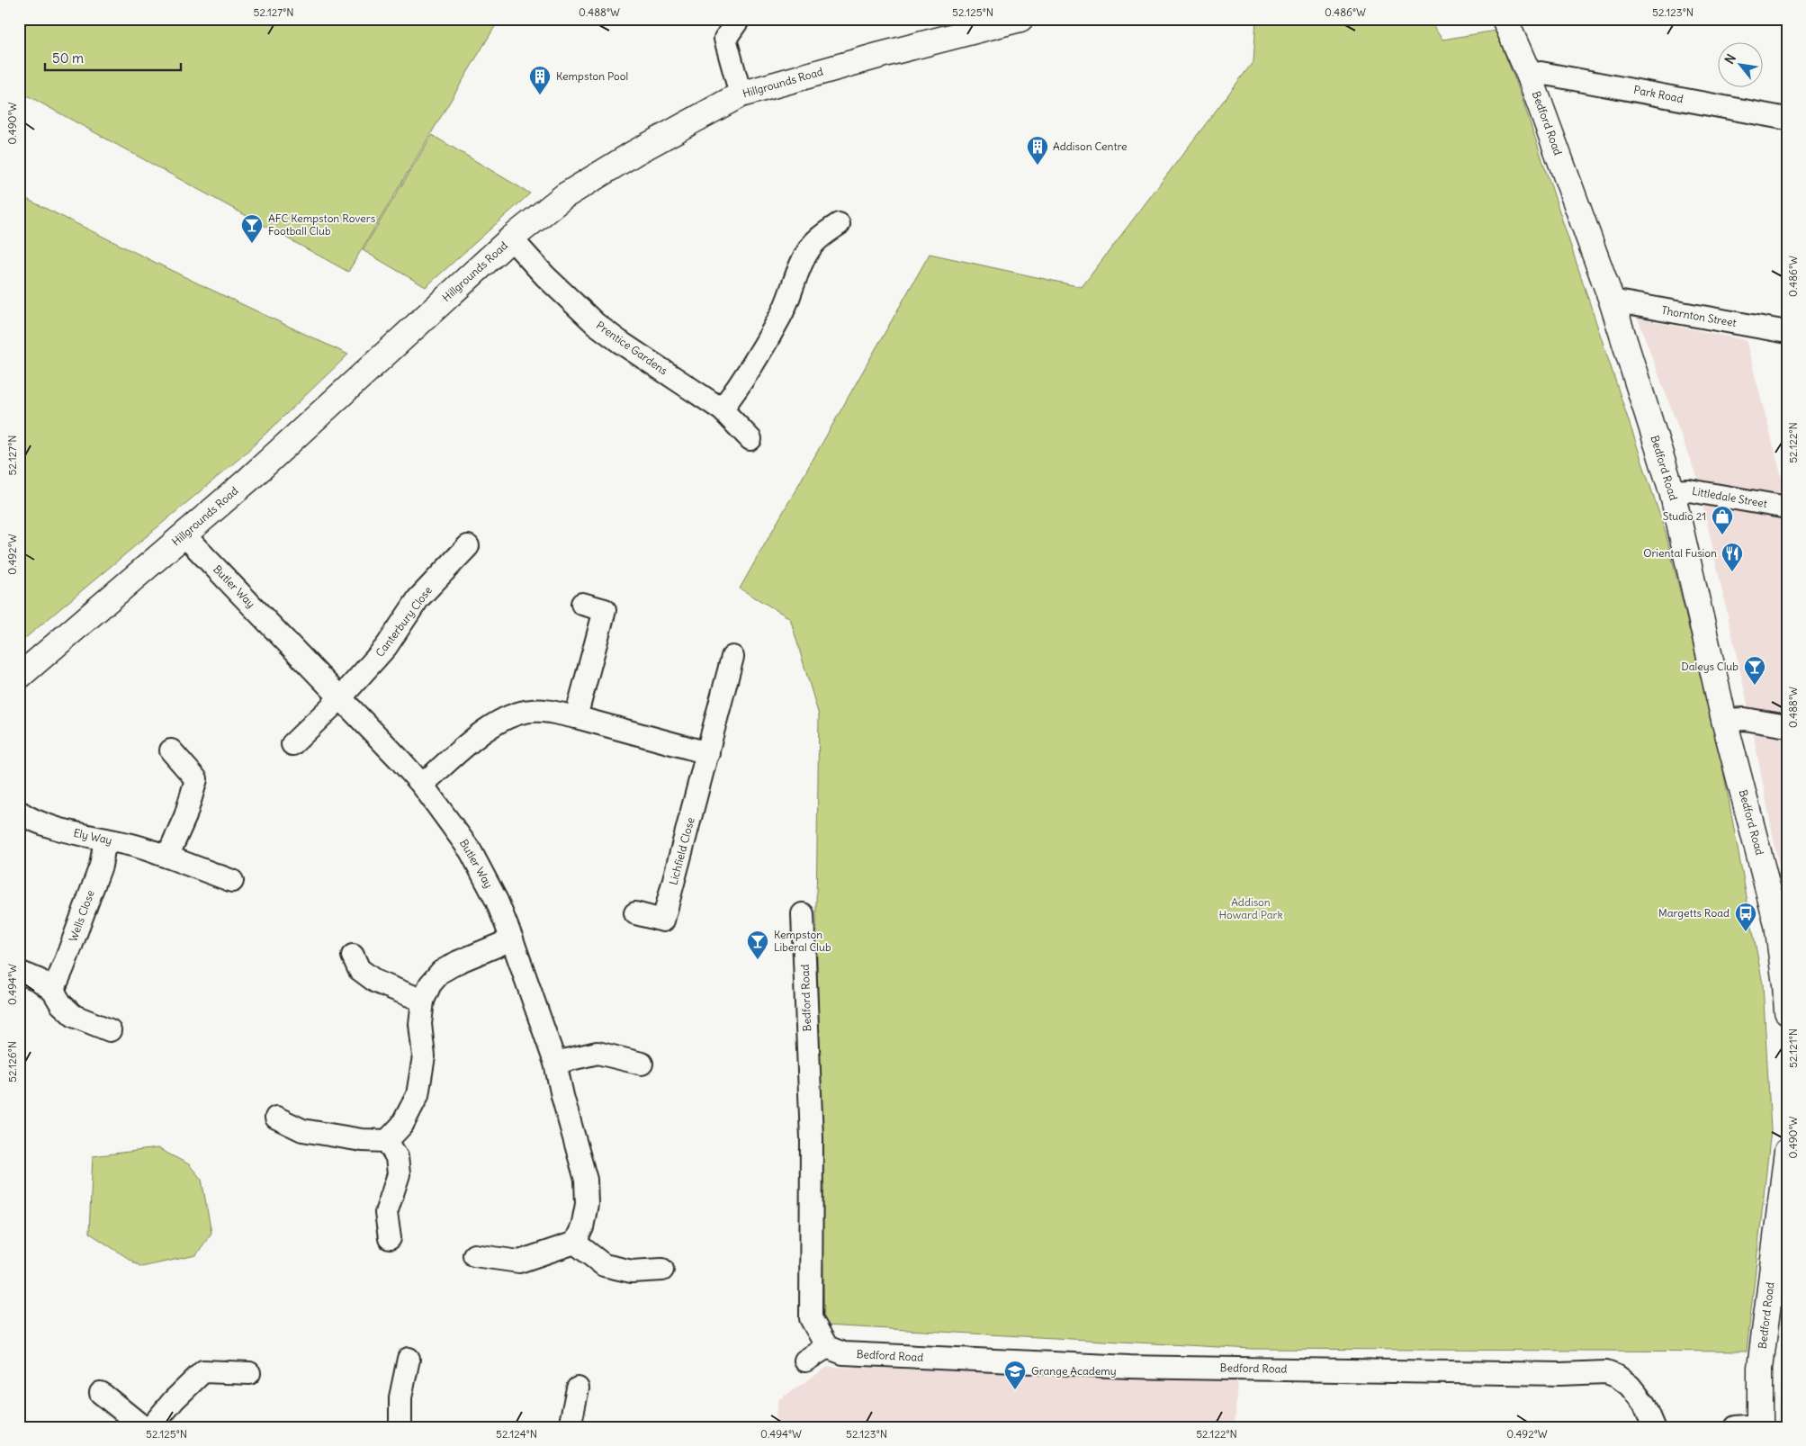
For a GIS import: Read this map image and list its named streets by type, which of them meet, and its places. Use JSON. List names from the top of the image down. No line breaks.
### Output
{"streets":{"main road":["Hillgrounds Road","Bedford Road"],"street":["Park Road","Thornton Street","Prentice Gardens","Littledale Street","Butler Way","Canterbury Close","Ely Way","Lichfield Close","Wells Close"]},"crossings":[["Hillgrounds Road","Prentice Gardens"],["Hillgrounds Road","Butler Way"],["Park Road","Bedford Road"],["Bedford Road","Thornton Street"],["Bedford Road","Littledale Street"],["Butler Way","Canterbury Close"],["Ely Way","Wells Close"]],"parks":["Addison Howard Park"],"places":{"building":["Kempston Pool","Addison Centre"],"bar":["AFC Kempston Rovers Football Club","Daleys Club","Kempston Liberal Club"],"shop":["Studio 21"],"restaurant":["Oriental Fusion"],"bus stop":["Margetts Road"],"school or university":["Grange Academy"]},"scale_bar":"50 m","north":"top left","coordinates":["52.127°N","0.488°W","52.125°N","0.486°W","52.123°N","0.490°W","52.122°N","0.492°W","0.494°W","52.121°N","52.126°N","52.124°N"]}
